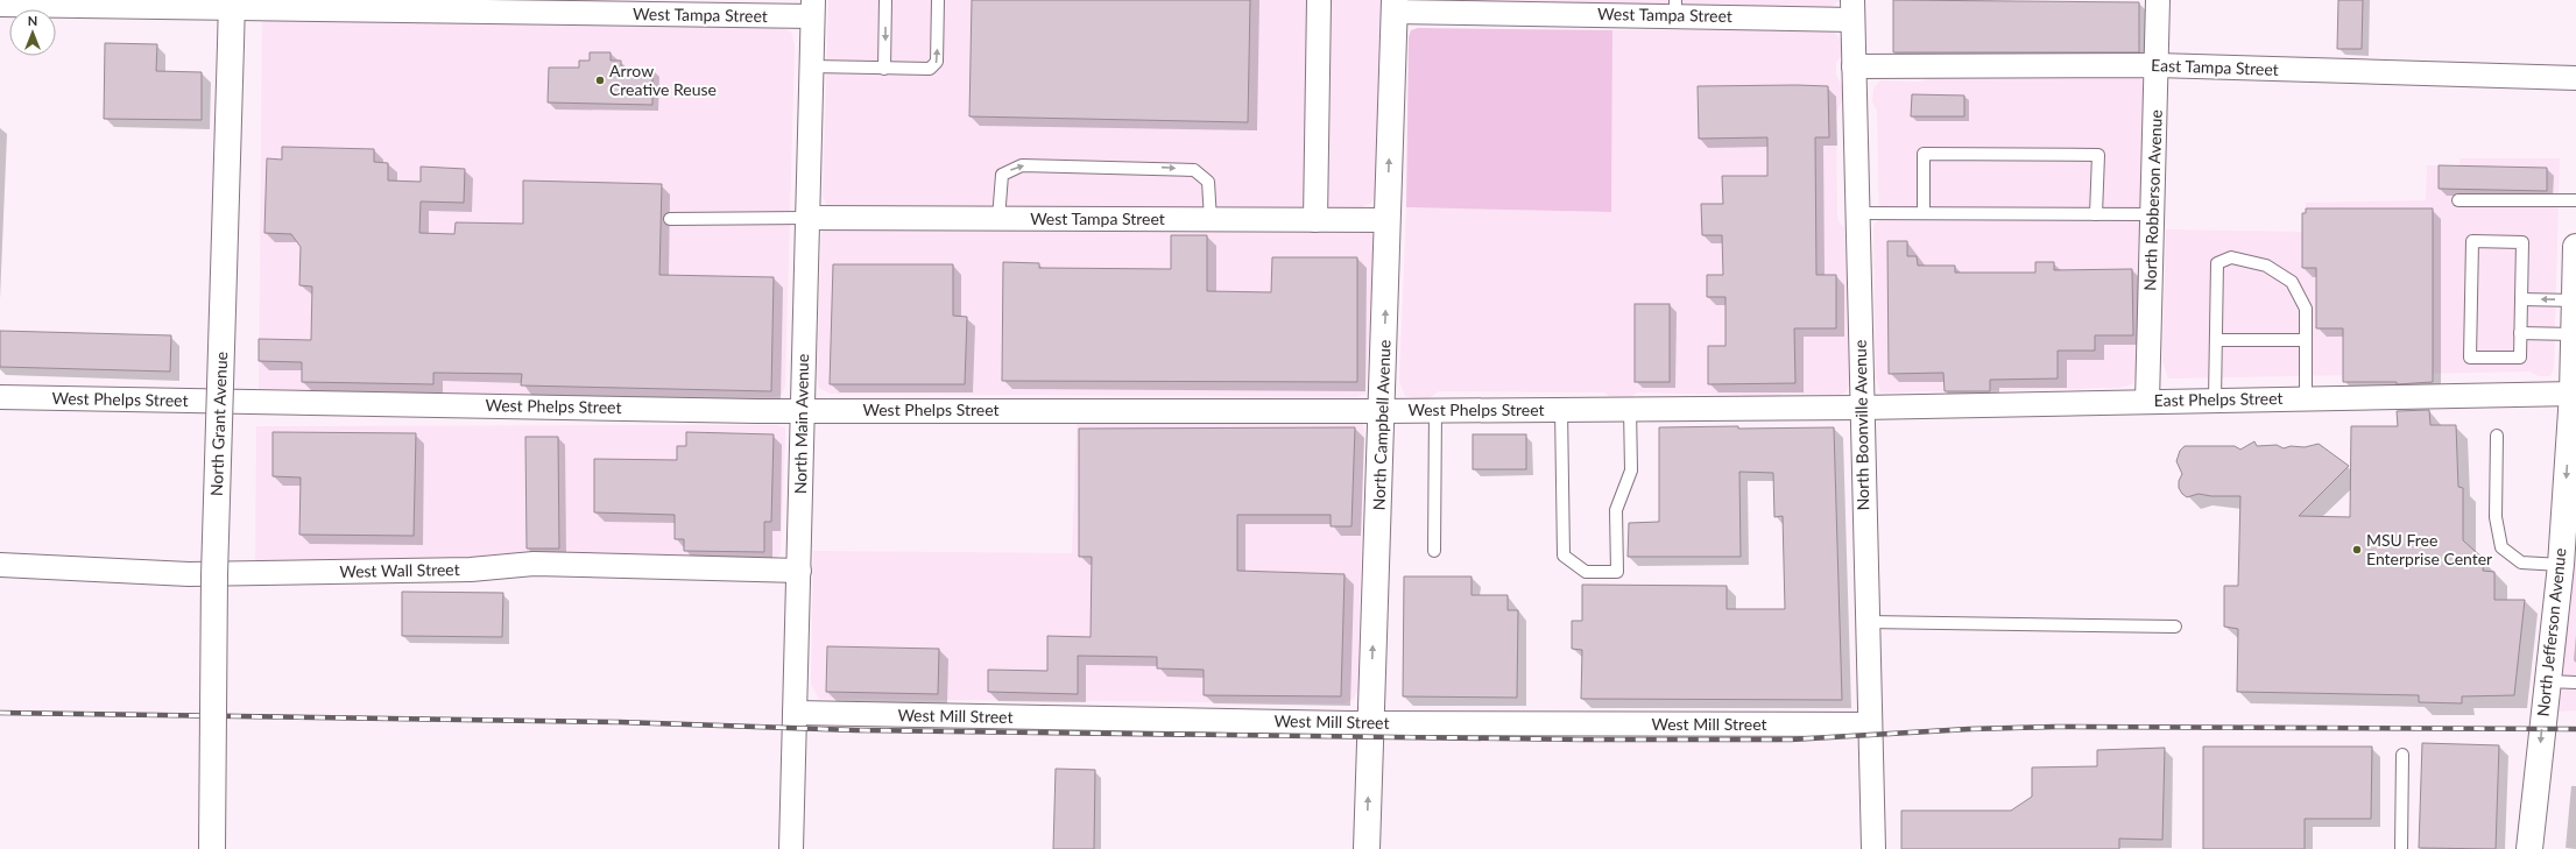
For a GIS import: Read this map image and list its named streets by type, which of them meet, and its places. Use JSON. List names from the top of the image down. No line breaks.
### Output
{"streets":{"main road":["North Grant Avenue","North Campbell Avenue","North Jefferson Avenue"],"street":["West Tampa Street","East Tampa Street","North Robberson Avenue","West Phelps Street","East Phelps Street","North Main Avenue","North Boonville Avenue","West Wall Street","West Mill Street"]},"crossings":[["West Tampa Street","North Grant Avenue"],["West Tampa Street","North Main Avenue"],["West Tampa Street","North Campbell Avenue"],["West Tampa Street","North Boonville Avenue"],["East Tampa Street","North Robberson Avenue"],["East Tampa Street","North Boonville Avenue"],["North Robberson Avenue","East Phelps Street"],["West Phelps Street","East Phelps Street"],["West Phelps Street","North Main Avenue"],["West Phelps Street","North Campbell Avenue"],["West Phelps Street","North Boonville Avenue"],["East Phelps Street","North Boonville Avenue"],["East Phelps Street","North Jefferson Avenue"],["North Main Avenue","West Wall Street"],["North Main Avenue","West Mill Street"],["North Campbell Avenue","West Mill Street"],["North Boonville Avenue","West Mill Street"]],"one_way":["North Campbell Avenue","North Jefferson Avenue"],"places":["Arrow Creative Reuse","MSU Free Enterprise Center"],"north":"top"}
